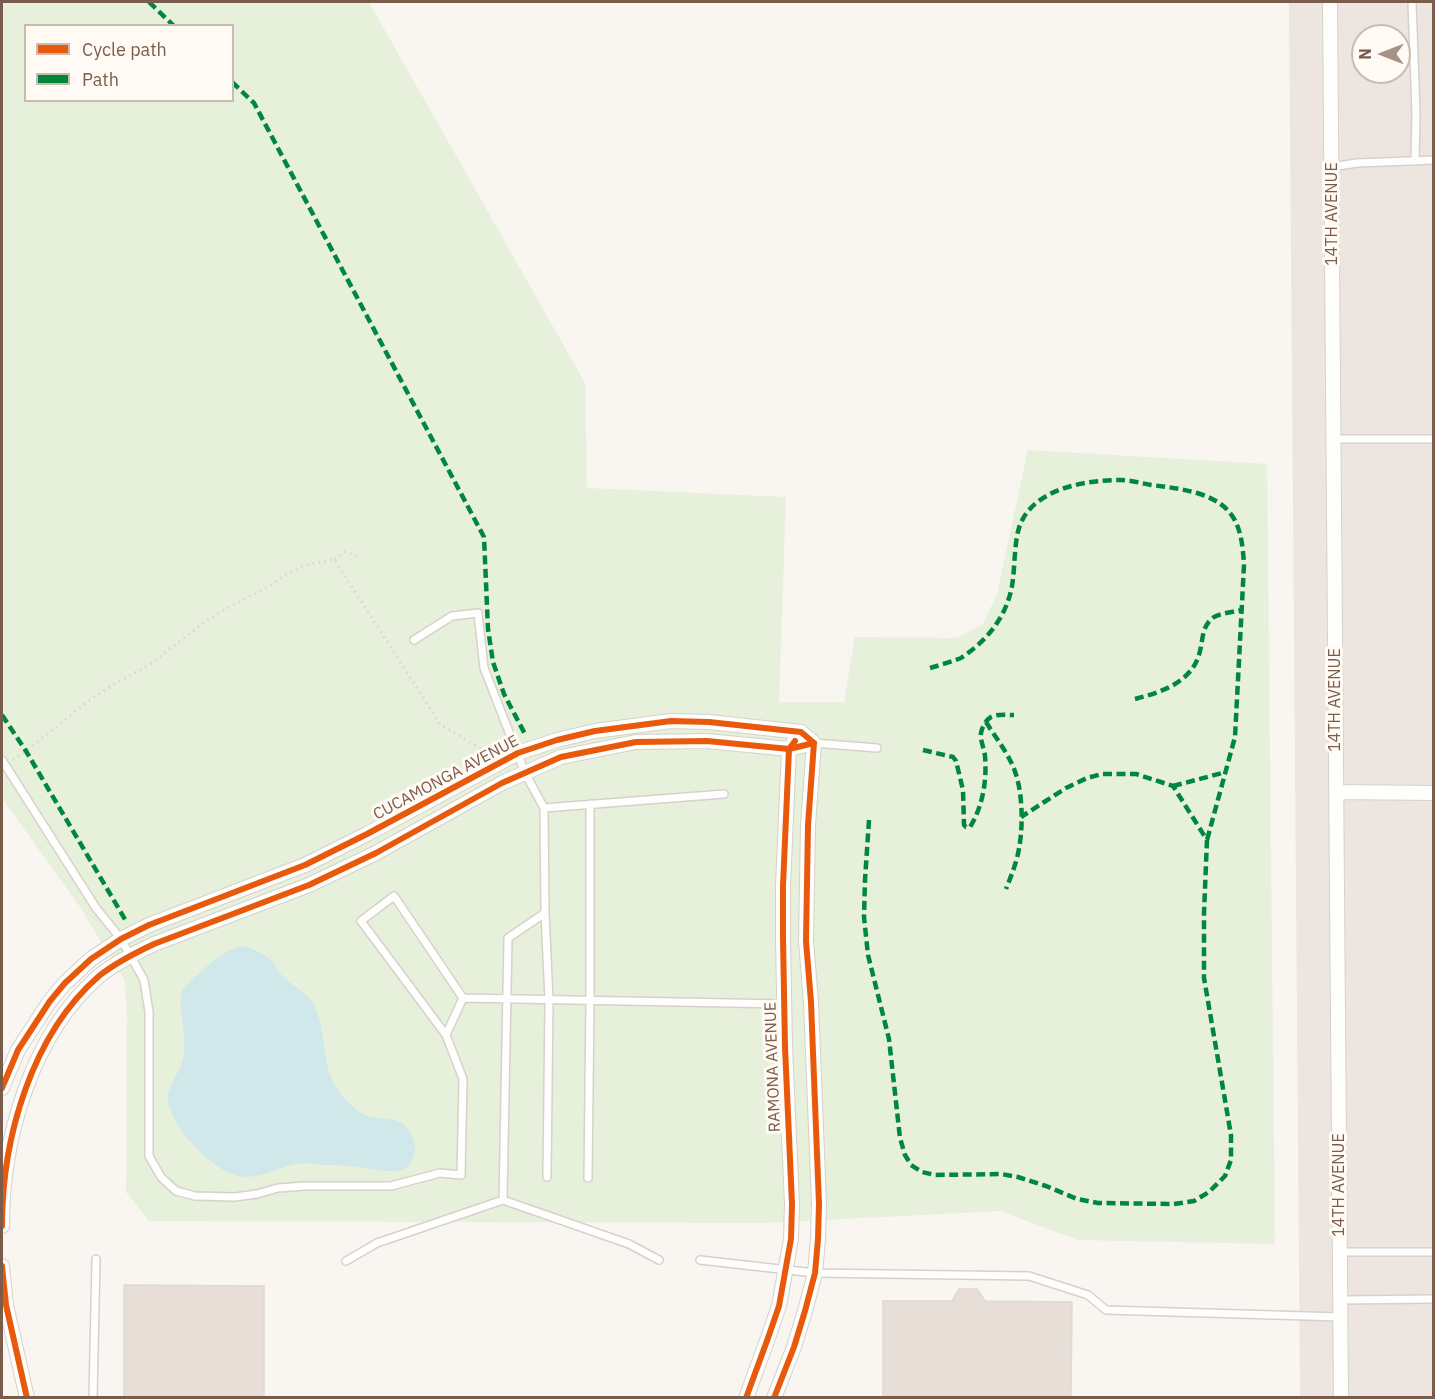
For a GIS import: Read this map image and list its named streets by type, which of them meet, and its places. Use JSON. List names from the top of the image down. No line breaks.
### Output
{"streets":{"street":["14TH AVENUE","CUCAMONGA AVENUE","RAMONA AVENUE"]},"crossings":[["CUCAMONGA AVENUE","RAMONA AVENUE"]],"legend":["Cycle path","Path"],"north":"left"}
